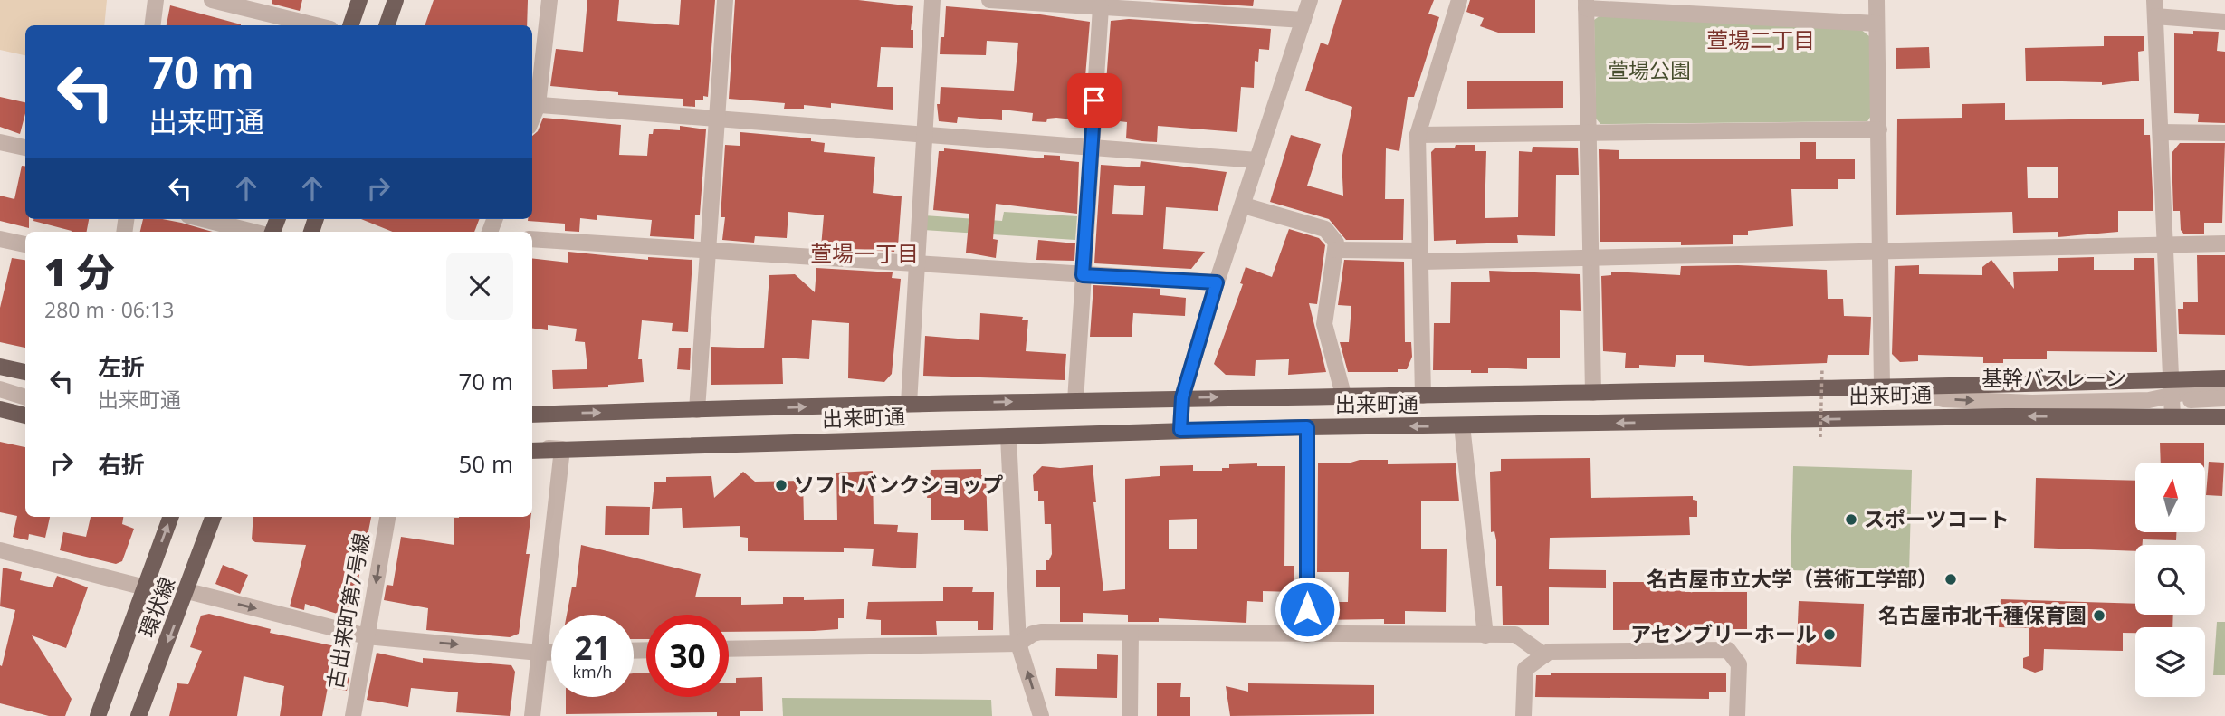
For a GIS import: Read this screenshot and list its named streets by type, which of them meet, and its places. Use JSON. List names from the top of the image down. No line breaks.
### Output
{"streets":{"main road":["出来町通","環状線"],"street":["古出来町第7号線"]},"one_way":["古出来町第7号線"],"districts":["萱場二丁目","萱場一丁目"],"parks":["萱場公園"],"places":["ソフトバンクショップ","スポーツコート","名古屋市立大学（芸術工学部）","名古屋市北千種保育園","アセンブリーホール"],"north":"top","page":{"turn":["70 m","出来町通"],"heading":["1 分","280 m · 06:13"],"list":[{"name":"左折","note":"出来町通","value":"70 m"},{"name":"右折","value":"50 m"}],"speed":"21 km/h","limit":"30"}}
